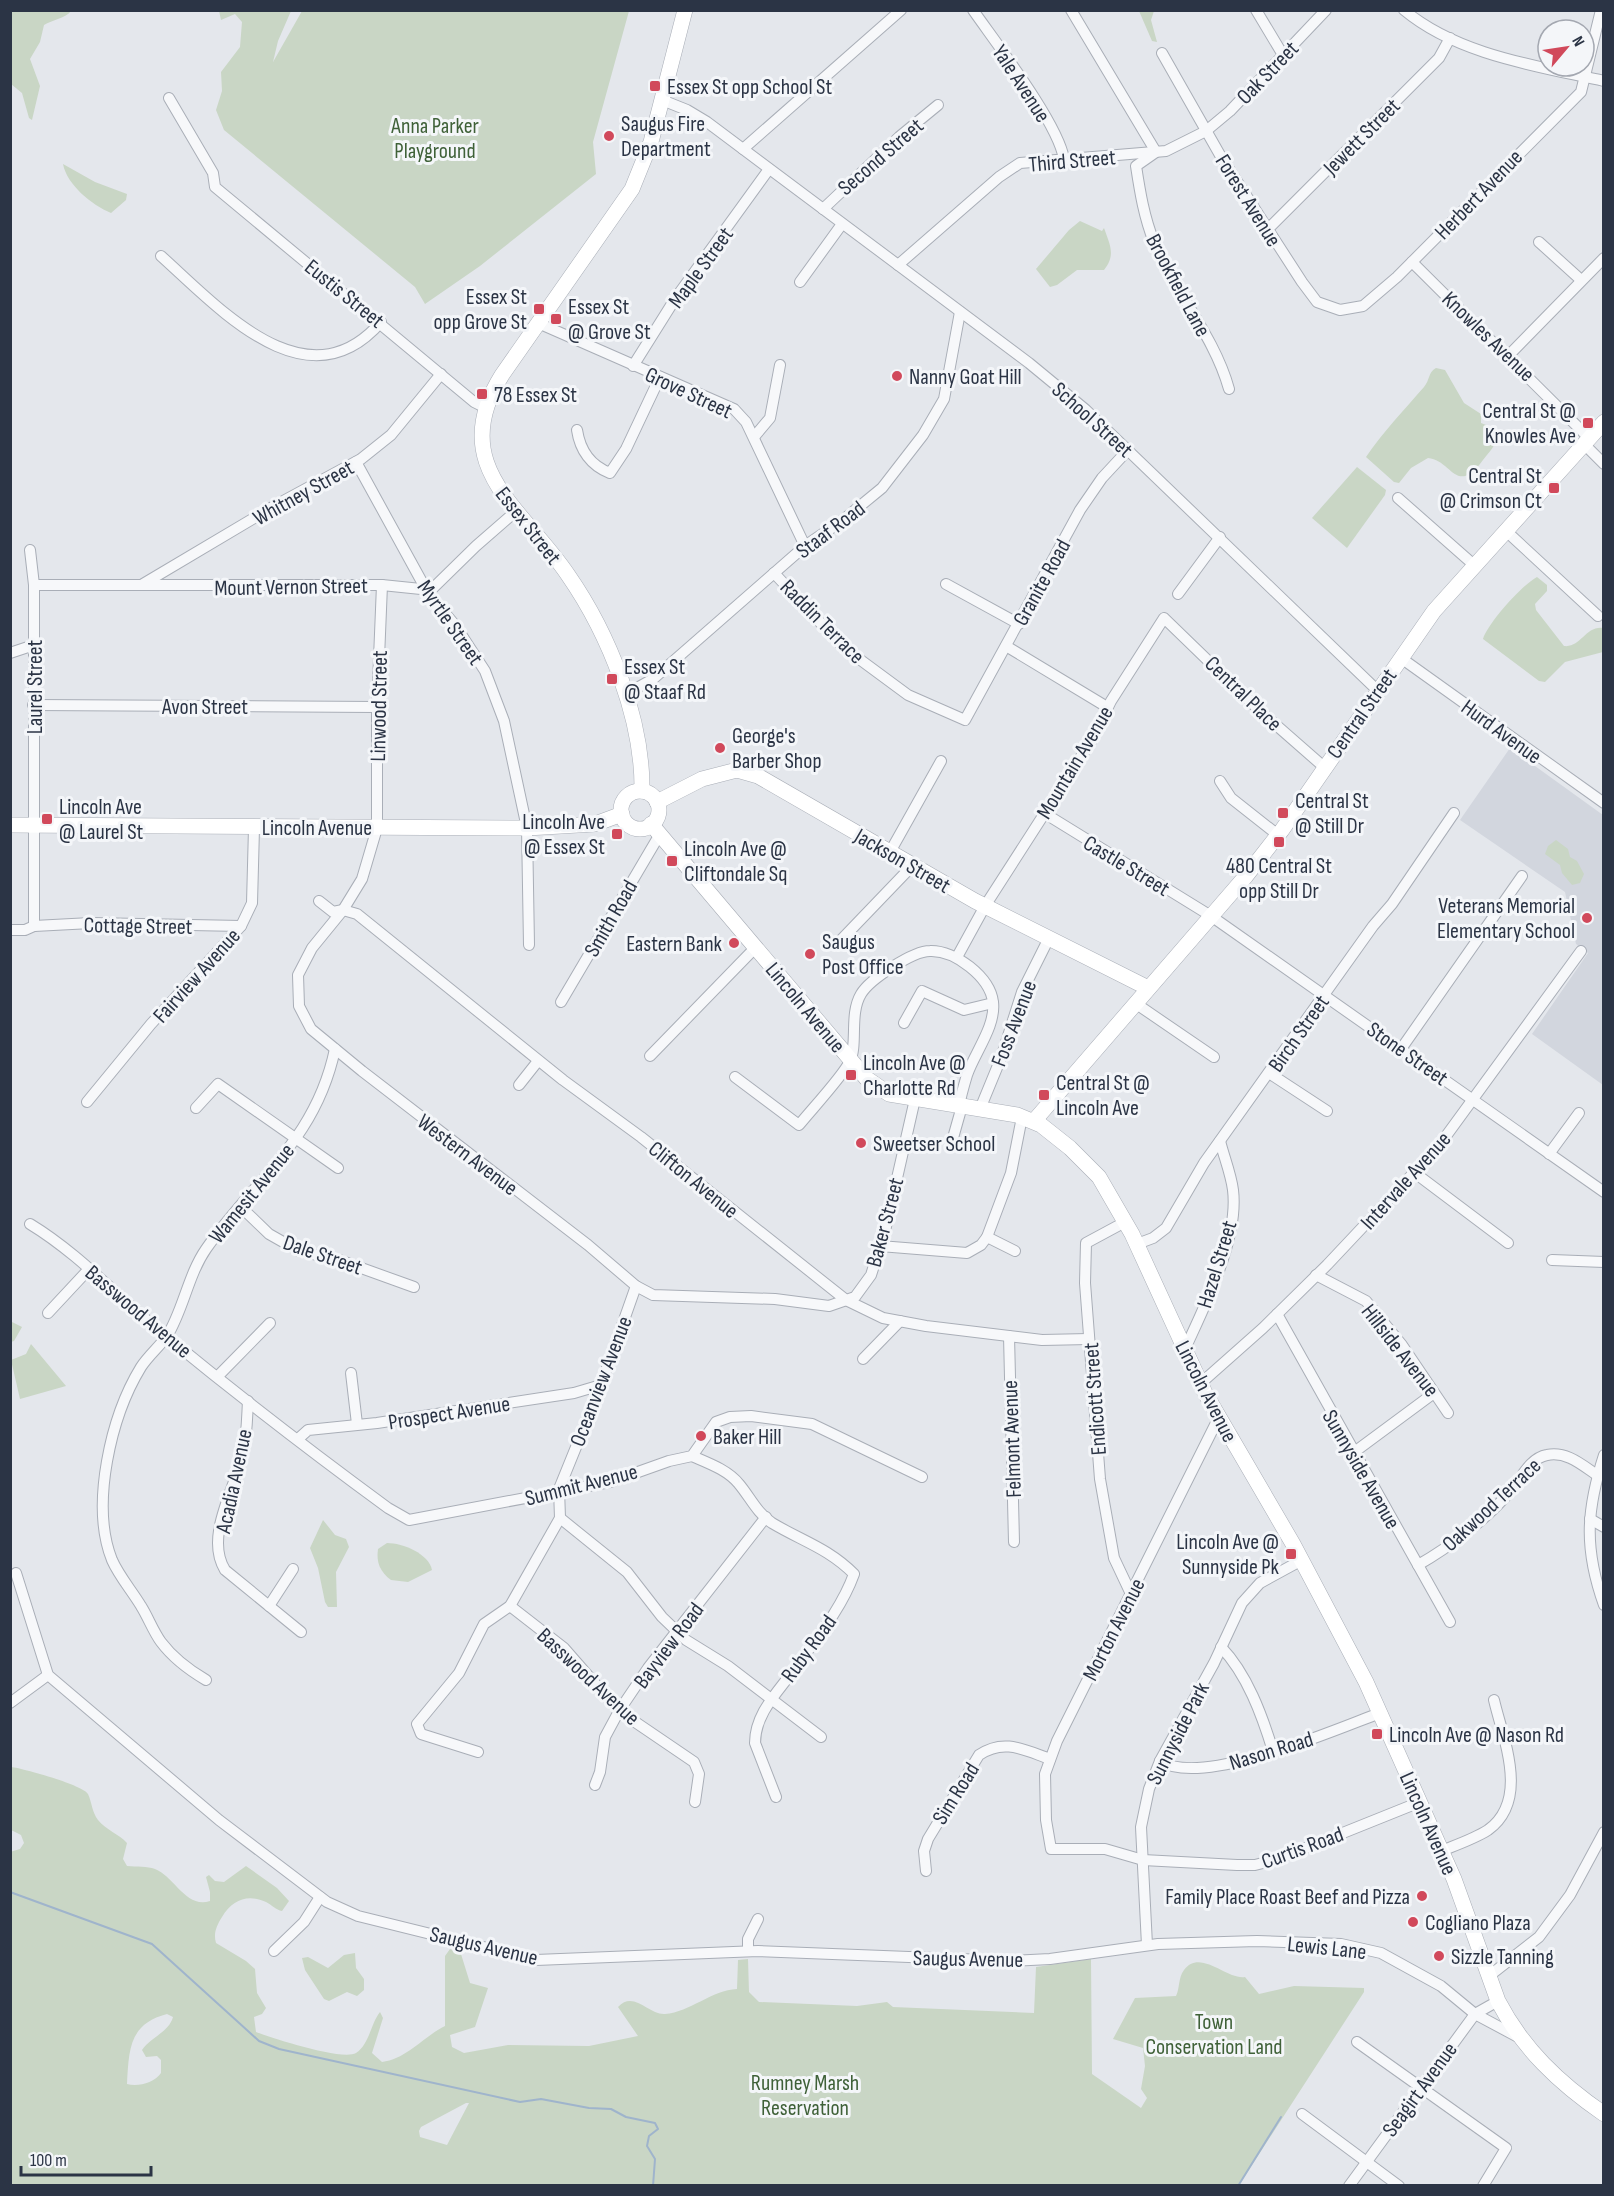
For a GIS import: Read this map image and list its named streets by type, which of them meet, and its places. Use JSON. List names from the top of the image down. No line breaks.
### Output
{"streets":{"main road":["Essex Street","Central Street","Lincoln Avenue","Jackson Street"],"street":["Oak Street","Yale Avenue","Jewett Street","Second Street","Third Street","Herbert Avenue","Forest Avenue","Maple Street","Brookfield Lane","Eustis Street","Knowles Avenue","Grove Street","School Street","Whitney Street","Staaf Road","Granite Road","Mount Vernon Street","Raddin Terrace","Myrtle Street","Laurel Street","Central Place","Avon Street","Linwood Street","Hurd Avenue","Mountain Avenue","Castle Street","Smith Road","Cottage Street","Fairview Avenue","Foss Avenue","Birch Street","Stone Street","Western Avenue","Clifton Avenue","Intervale Avenue","Wamesit Avenue","Baker Street","Dale Street","Hazel Street","Basswood Avenue","Hillside Avenue","Oceanview Avenue","Endicott Street","Prospect Avenue","Felmont Avenue","Sunnyside Avenue","Acadia Avenue","Summit Avenue","Oakwood Terrace","Morton Avenue","Bayview Road","Ruby Road","Sunnyside Park","Nason Road","Sim Road","Curtis Road","Saugus Avenue","Lewis Lane","Seagirt Avenue"]},"crossings":[["Oak Street","Third Street"],["Oak Street","Forest Avenue"],["Yale Avenue","Third Street"],["Jewett Street","Forest Avenue"],["Second Street","School Street"],["Third Street","Forest Avenue"],["Third Street","Brookfield Lane"],["Third Street","School Street"],["Herbert Avenue","Forest Avenue"],["Herbert Avenue","Knowles Avenue"],["Maple Street","Grove Street"],["Maple Street","School Street"],["Eustis Street","Whitney Street"],["Eustis Street","Essex Street"],["Knowles Avenue","Central Street"],["Grove Street","Essex Street"],["Grove Street","Staaf Road"],["School Street","Essex Street"],["School Street","Staaf Road"],["School Street","Granite Road"],["School Street","Central Street"],["Whitney Street","Mount Vernon Street"],["Whitney Street","Myrtle Street"],["Essex Street","Staaf Road"],["Essex Street","Lincoln Avenue"],["Essex Street","Jackson Street"],["Essex Street","Smith Road"],["Staaf Road","Raddin Terrace"],["Granite Road","Raddin Terrace"],["Mount Vernon Street","Myrtle Street"],["Mount Vernon Street","Laurel Street"],["Mount Vernon Street","Linwood Street"],["Myrtle Street","Lincoln Avenue"],["Laurel Street","Avon Street"],["Laurel Street","Lincoln Avenue"],["Laurel Street","Cottage Street"],["Central Place","Central Street"],["Central Place","Mountain Avenue"],["Avon Street","Linwood Street"],["Linwood Street","Lincoln Avenue"],["Linwood Street","Western Avenue"],["Central Street","Hurd Avenue"],["Central Street","Lincoln Avenue"],["Central Street","Jackson Street"],["Central Street","Castle Street"],["Central Street","Stone Street"],["Mountain Avenue","Lincoln Avenue"],["Mountain Avenue","Jackson Street"],["Mountain Avenue","Castle Street"],["Mountain Avenue","Baker Street"],["Lincoln Avenue","Jackson Street"],["Lincoln Avenue","Smith Road"],["Lincoln Avenue","Fairview Avenue"],["Lincoln Avenue","Foss Avenue"],["Lincoln Avenue","Birch Street"],["Lincoln Avenue","Western Avenue"],["Lincoln Avenue","Intervale Avenue"],["Lincoln Avenue","Baker Street"],["Lincoln Avenue","Hazel Street"],["Lincoln Avenue","Endicott Street"],["Lincoln Avenue","Morton Avenue"],["Lincoln Avenue","Sunnyside Park"],["Lincoln Avenue","Nason Road"],["Lincoln Avenue","Curtis Road"],["Lincoln Avenue","Lewis Lane"],["Lincoln Avenue","Seagirt Avenue"],["Jackson Street","Smith Road"],["Jackson Street","Foss Avenue"],["Castle Street","Stone Street"],["Cottage Street","Fairview Avenue"],["Birch Street","Stone Street"],["Birch Street","Hazel Street"],["Stone Street","Intervale Avenue"],["Western Avenue","Clifton Avenue"],["Western Avenue","Wamesit Avenue"],["Western Avenue","Baker Street"],["Western Avenue","Oceanview Avenue"],["Clifton Avenue","Baker Street"],["Clifton Avenue","Endicott Street"],["Clifton Avenue","Felmont Avenue"],["Intervale Avenue","Hillside Avenue"],["Intervale Avenue","Sunnyside Avenue"],["Wamesit Avenue","Dale Street"],["Wamesit Avenue","Basswood Avenue"],["Basswood Avenue","Acadia Avenue"],["Basswood Avenue","Summit Avenue"],["Basswood Avenue","Bayview Road"],["Oceanview Avenue","Prospect Avenue"],["Oceanview Avenue","Summit Avenue"],["Endicott Street","Morton Avenue"],["Prospect Avenue","Summit Avenue"],["Sunnyside Avenue","Oakwood Terrace"],["Acadia Avenue","Summit Avenue"],["Morton Avenue","Sim Road"],["Morton Avenue","Curtis Road"],["Bayview Road","Ruby Road"],["Sunnyside Park","Nason Road"],["Sunnyside Park","Curtis Road"],["Sunnyside Park","Saugus Avenue"],["Sunnyside Park","Lewis Lane"],["Saugus Avenue","Lewis Lane"],["Lewis Lane","Seagirt Avenue"]],"parks":["Anna Parker Playground","Town Conservation Land","Rumney Marsh Reservation"],"places":{"transit":["Essex St opp School St","Essex St opp Grove St","Essex St @ Grove St","78 Essex St","Central St @ Knowles Ave","Central St @ Crimson Ct","Essex St @ Staaf Rd","Central St @ Still Dr","Lincoln Ave @ Laurel St","Lincoln Ave @ Essex St","480 Central St opp Still Dr","Lincoln Ave @ Cliftondale Sq","Lincoln Ave @ Charlotte Rd","Central St @ Lincoln Ave","Lincoln Ave @ Sunnyside Pk","Lincoln Ave @ Nason Rd"],"other":["Saugus Fire Department","Nanny Goat Hill","George's Barber Shop","Veterans Memorial Elementary School","Eastern Bank","Saugus Post Office","Sweetser School","Baker Hill","Family Place Roast Beef and Pizza","Cogliano Plaza","Sizzle Tanning"]},"scale_bar":"100 m","north":"top right"}
